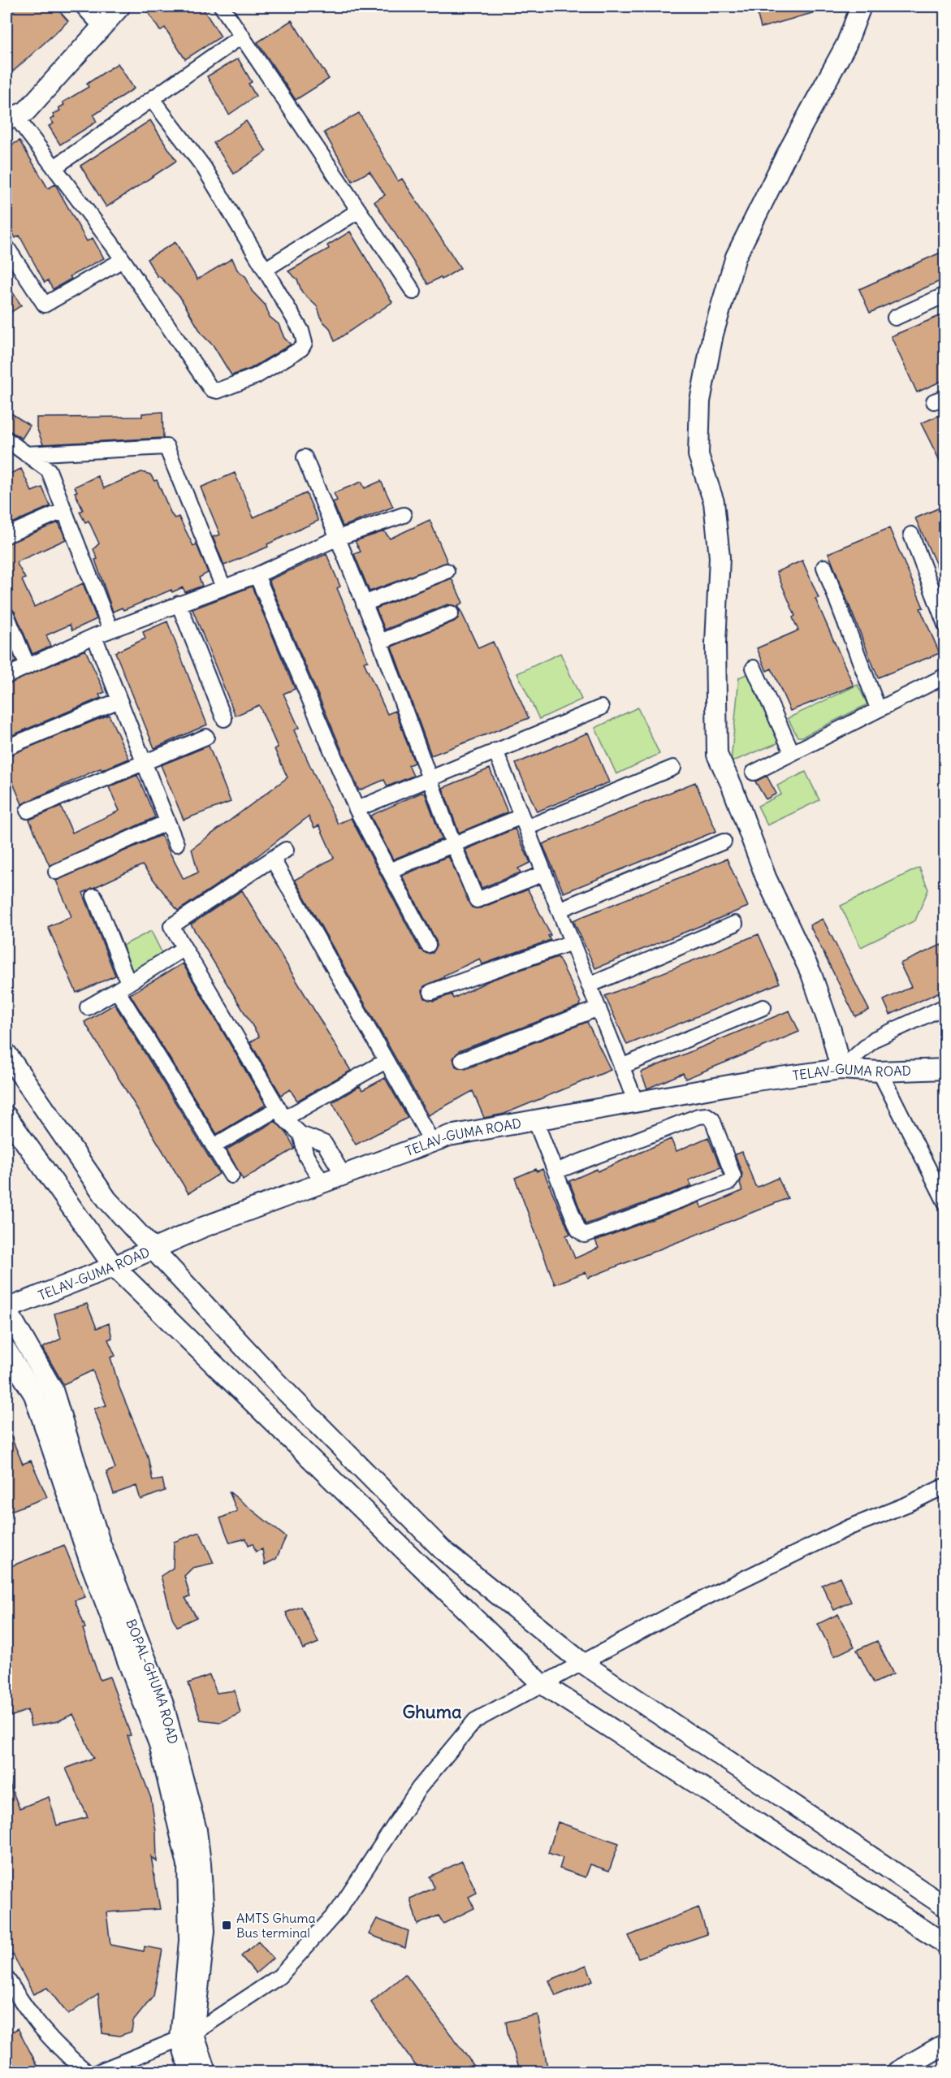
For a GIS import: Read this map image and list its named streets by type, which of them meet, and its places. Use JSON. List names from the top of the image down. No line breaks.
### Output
{"streets":{"street":["TELAV-GUMA ROAD","BOPAL-GHUMA ROAD"]},"crossings":[["TELAV-GUMA ROAD","BOPAL-GHUMA ROAD"]],"districts":["Ghuma"],"places":{"transit":["AMTS Ghuma Bus terminal"]}}
